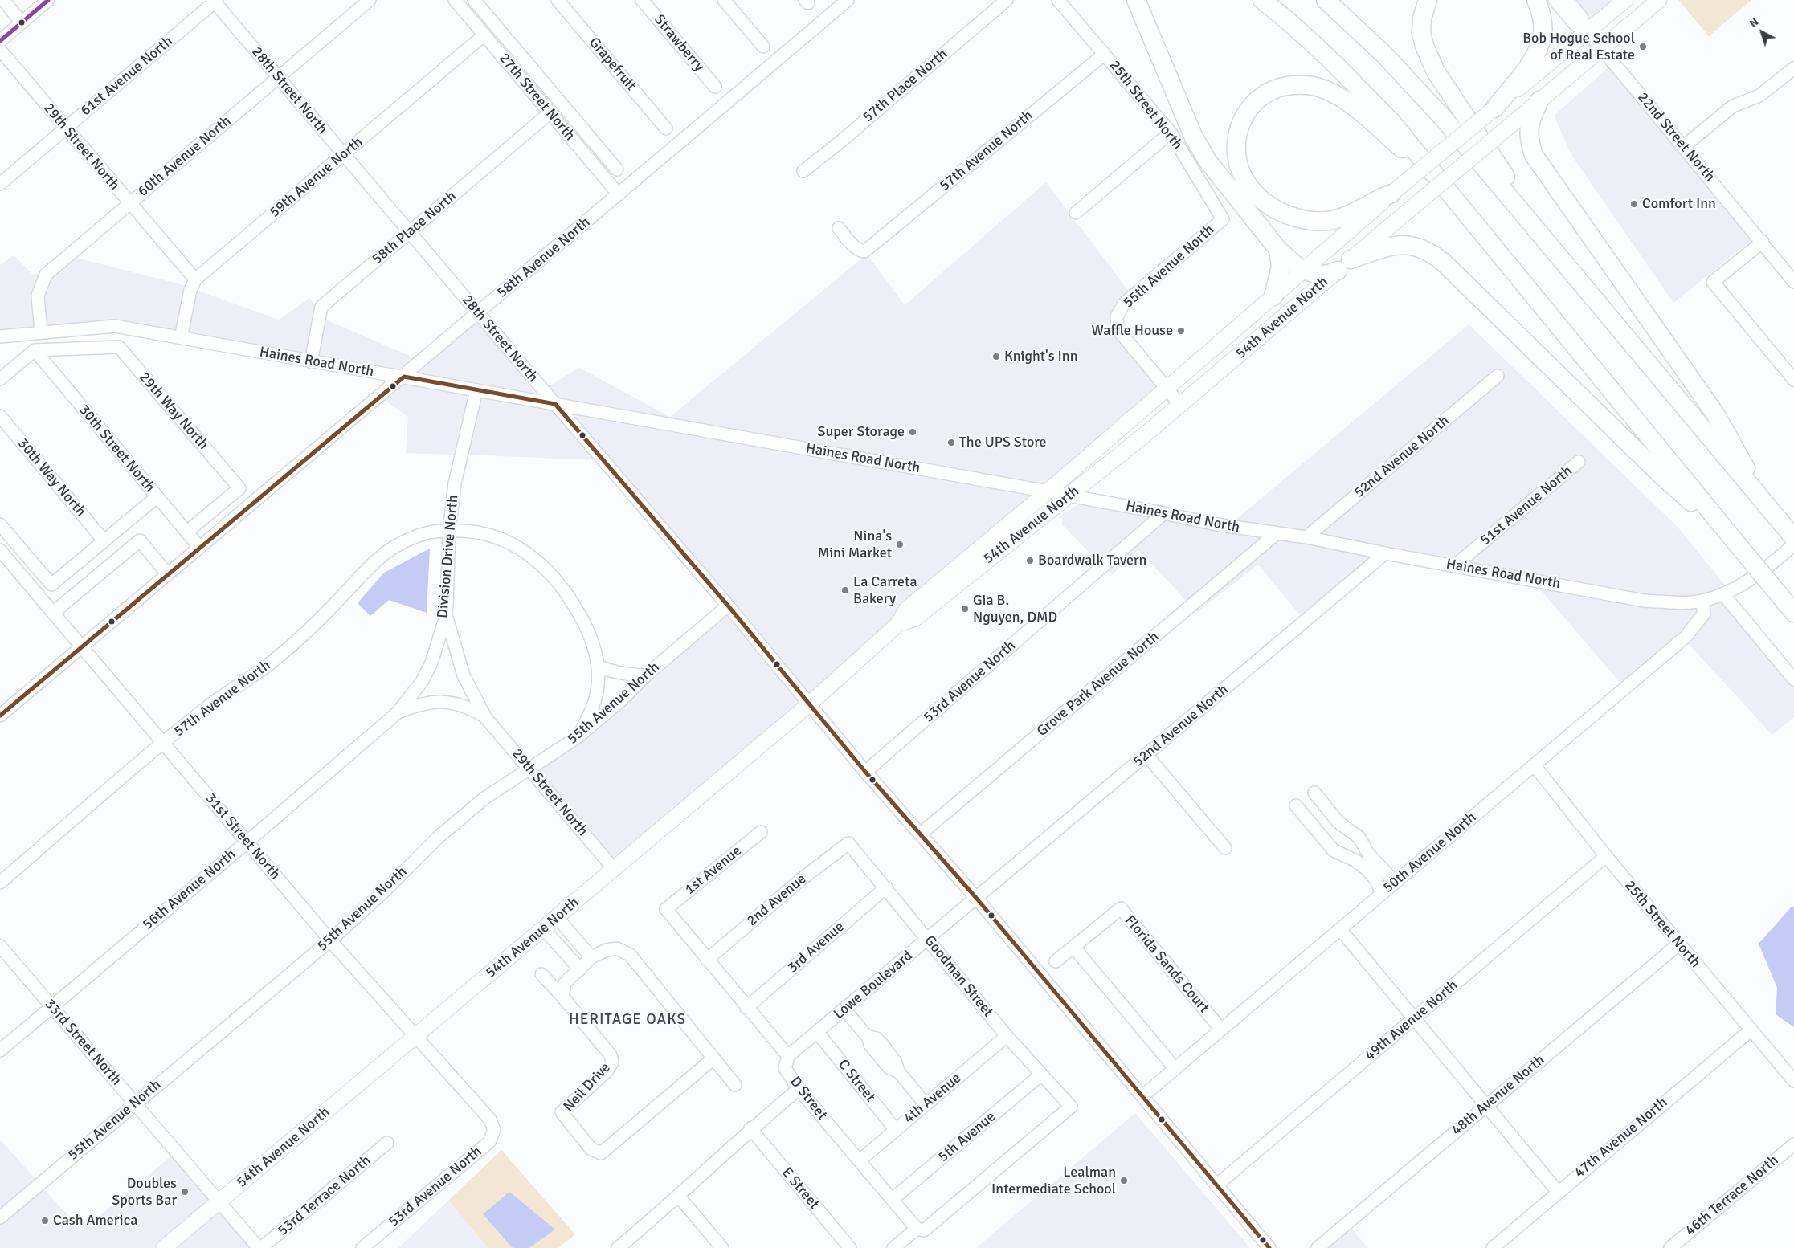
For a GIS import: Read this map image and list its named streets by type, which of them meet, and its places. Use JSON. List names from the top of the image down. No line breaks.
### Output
{"streets":{"main road":["54th Avenue North"],"street":["Strawberry","Grapefruit","61st Avenue North","57th Place North","28th Street North","27th Street North","25th Street North","22nd Street North","29th Street North","57th Avenue North","60th Avenue North","59th Avenue North","58th Place North","58th Avenue North","55th Avenue North","Haines Road North","29th Way North","30th Street North","52nd Avenue North","30th Way North","51st Avenue North","Division Drive North","53rd Avenue North","Grove Park Avenue North","31st Street North","50th Avenue North","1st Avenue","56th Avenue North","2nd Avenue","3rd Avenue","Florida Sands Court","Goodman Street","Lowe Boulevard","49th Avenue North","33rd Street North","C Street","Neil Drive","48th Avenue North","D Street","4th Avenue","5th Avenue","47th Avenue North","E Street","53rd Terrace North","46th Terrace North"]},"crossings":[["61st Avenue North","28th Street North"],["61st Avenue North","29th Street North"],["28th Street North","60th Avenue North"],["28th Street North","59th Avenue North"],["28th Street North","58th Place North"],["28th Street North","58th Avenue North"],["28th Street North","55th Avenue North"],["28th Street North","54th Avenue North"],["28th Street North","Haines Road North"],["28th Street North","52nd Avenue North"],["28th Street North","53rd Avenue North"],["28th Street North","Grove Park Avenue North"],["28th Street North","50th Avenue North"],["28th Street North","Lowe Boulevard"],["28th Street North","49th Avenue North"],["27th Street North","59th Avenue North"],["27th Street North","58th Place North"],["27th Street North","58th Avenue North"],["25th Street North","57th Avenue North"],["25th Street North","55th Avenue North"],["25th Street North","50th Avenue North"],["25th Street North","49th Avenue North"],["25th Street North","48th Avenue North"],["25th Street North","47th Avenue North"],["22nd Street North","54th Avenue North"],["29th Street North","60th Avenue North"],["29th Street North","59th Avenue North"],["29th Street North","55th Avenue North"],["29th Street North","54th Avenue North"],["29th Street North","Division Drive North"],["29th Street North","56th Avenue North"],["57th Avenue North","55th Avenue North"],["57th Avenue North","Division Drive North"],["57th Avenue North","31st Street North"],["60th Avenue North","Haines Road North"],["58th Place North","Haines Road North"],["58th Avenue North","Haines Road North"],["58th Avenue North","30th Street North"],["58th Avenue North","31st Street North"],["55th Avenue North","54th Avenue North"],["55th Avenue North","31st Street North"],["55th Avenue North","33rd Street North"],["54th Avenue North","Haines Road North"],["54th Avenue North","31st Street North"],["54th Avenue North","33rd Street North"],["Haines Road North","52nd Avenue North"],["Haines Road North","51st Avenue North"],["Haines Road North","Division Drive North"],["Haines Road North","53rd Avenue North"],["Haines Road North","Grove Park Avenue North"],["Haines Road North","50th Avenue North"],["29th Way North","30th Street North"],["52nd Avenue North","Lowe Boulevard"],["Division Drive North","56th Avenue North"],["53rd Avenue North","31st Street North"],["31st Street North","56th Avenue North"],["50th Avenue North","Florida Sands Court"],["1st Avenue","D Street"],["56th Avenue North","33rd Street North"],["2nd Avenue","Goodman Street"],["2nd Avenue","D Street"],["3rd Avenue","Goodman Street"],["3rd Avenue","D Street"],["Goodman Street","Lowe Boulevard"],["Goodman Street","D Street"],["Goodman Street","4th Avenue"],["Goodman Street","5th Avenue"],["Lowe Boulevard","C Street"],["Lowe Boulevard","D Street"],["33rd Street North","53rd Terrace North"],["C Street","4th Avenue"],["D Street","4th Avenue"],["D Street","5th Avenue"]],"districts":["HERITAGE OAKS"],"places":["Bob Hogue School of Real Estate","Comfort Inn","Waffle House","Knight's Inn","Super Storage","The UPS Store","Nina's Mini Market","Boardwalk Tavern","La Carreta Bakery","Gia B. Nguyen, DMD","Lealman Intermediate School","Doubles Sports Bar","Cash America"],"north":"top left"}
